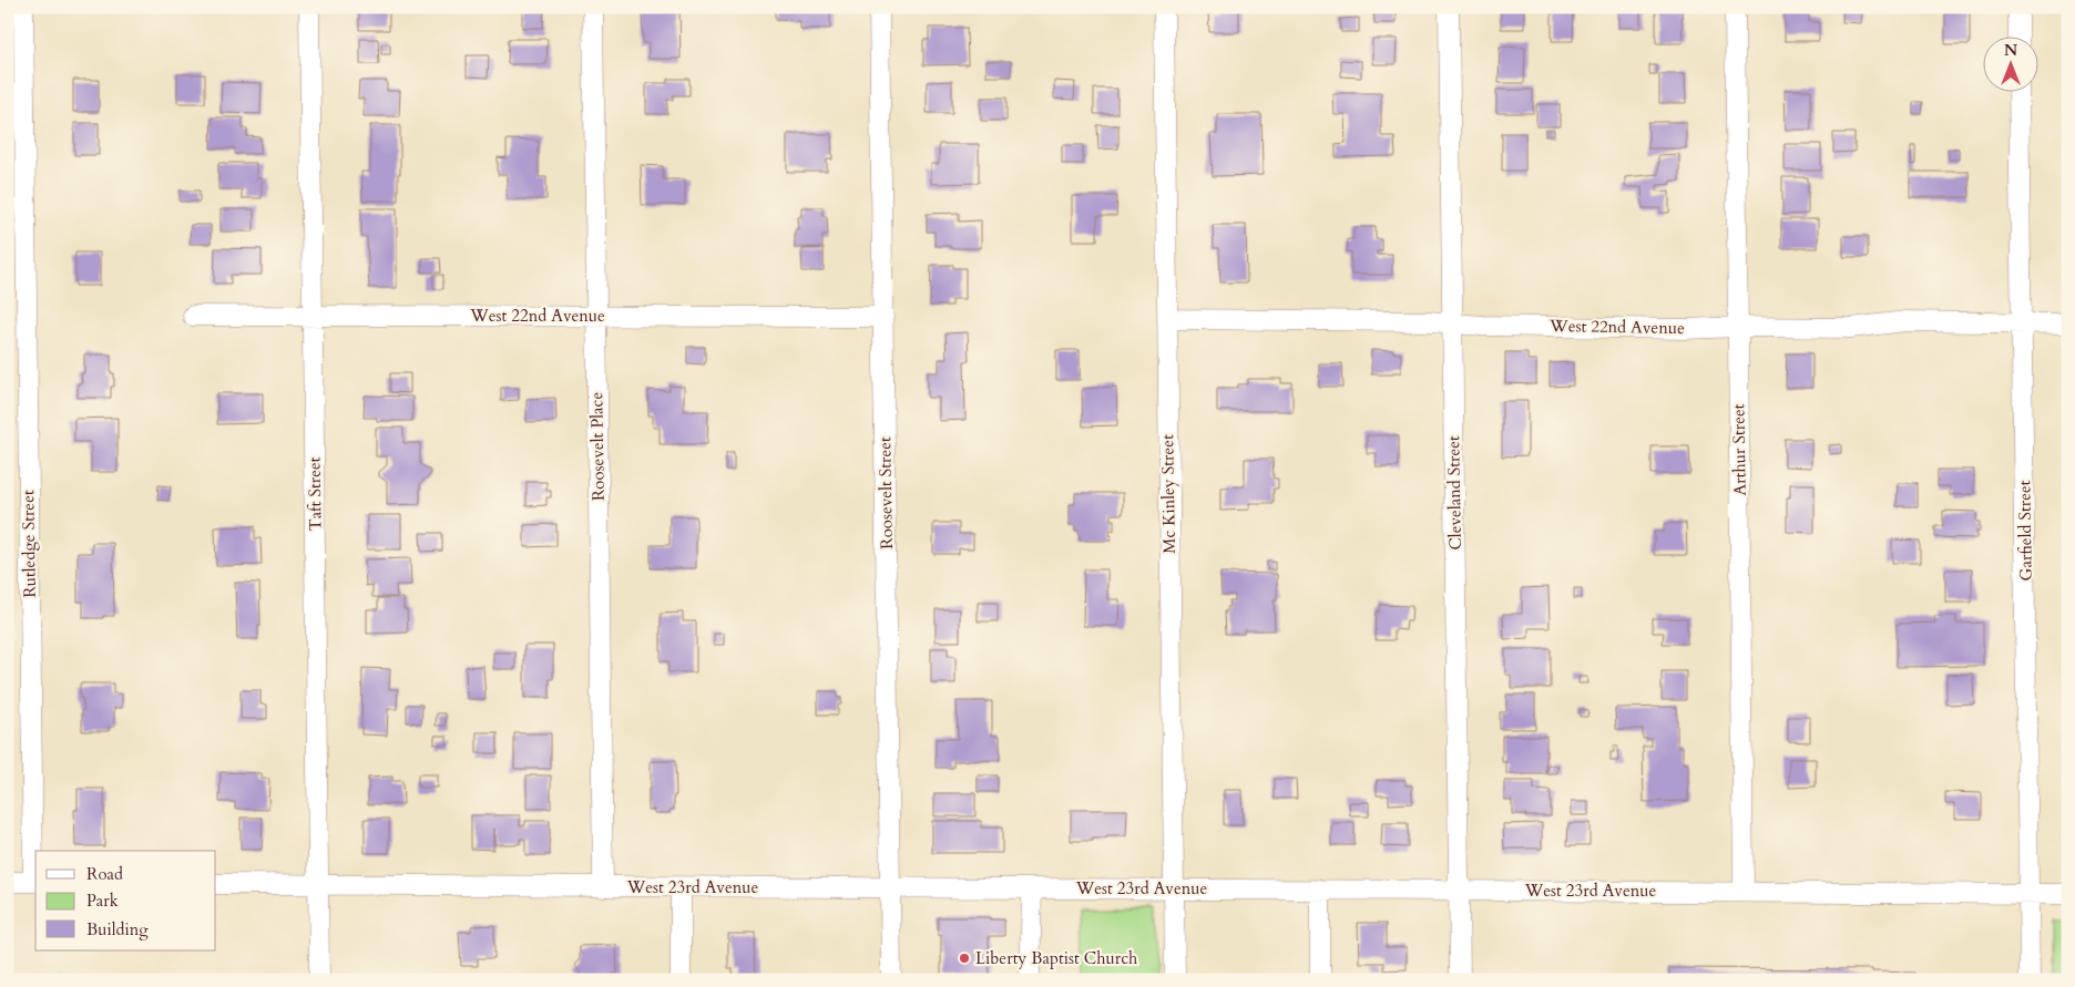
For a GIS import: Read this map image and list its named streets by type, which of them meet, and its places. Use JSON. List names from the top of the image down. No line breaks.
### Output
{"streets":{"street":["West 22nd Avenue","Roosevelt Place","Arthur Street","Roosevelt Street","Cleveland Street","Taft Street","Mc Kinley Street","Garfield Street","Rutledge Street","West 23rd Avenue"]},"crossings":[["West 22nd Avenue","Roosevelt Place"],["West 22nd Avenue","Arthur Street"],["West 22nd Avenue","Roosevelt Street"],["West 22nd Avenue","Cleveland Street"],["West 22nd Avenue","Taft Street"],["West 22nd Avenue","Mc Kinley Street"],["West 22nd Avenue","Garfield Street"],["Roosevelt Place","West 23rd Avenue"],["Arthur Street","West 23rd Avenue"],["Roosevelt Street","West 23rd Avenue"],["Cleveland Street","West 23rd Avenue"],["Taft Street","West 23rd Avenue"],["Mc Kinley Street","West 23rd Avenue"],["Garfield Street","West 23rd Avenue"]],"places":["Liberty Baptist Church"],"legend":["Road","Park","Building"],"north":"top"}
